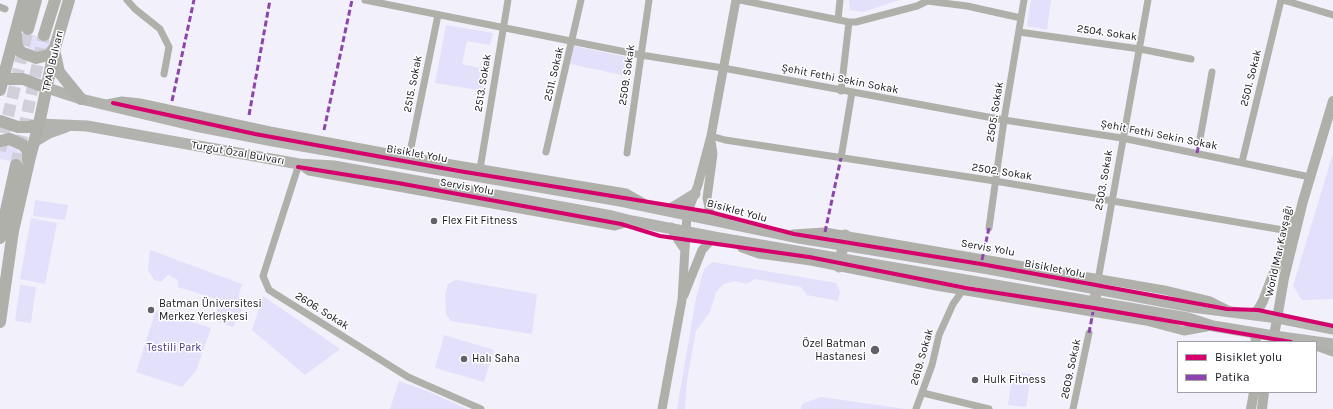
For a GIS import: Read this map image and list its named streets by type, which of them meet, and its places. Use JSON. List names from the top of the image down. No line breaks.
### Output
{"streets":{"highway":["TPAO Bulvarı"],"main road":["Turgut Özal Bulvarı","World Mar Kavşağı"],"street":["2504. Sokak","2511. Sokak","2509. Sokak","2501. Sokak","Şehit Fethi Sekin Sokak","2513. Sokak","2515. Sokak","2505. Sokak","2502. Sokak","2503. Sokak","2606. Sokak","2619. Sokak","2609. Sokak"],"cycle path":["Bisiklet Yolu","Servis Yolu"]},"crossings":[["2504. Sokak","2505. Sokak"],["2504. Sokak","2503. Sokak"],["TPAO Bulvarı","Turgut Özal Bulvarı"],["2511. Sokak","Şehit Fethi Sekin Sokak"],["2509. Sokak","Şehit Fethi Sekin Sokak"],["2501. Sokak","Şehit Fethi Sekin Sokak"],["Şehit Fethi Sekin Sokak","2513. Sokak"],["Şehit Fethi Sekin Sokak","2515. Sokak"],["Şehit Fethi Sekin Sokak","2505. Sokak"],["Şehit Fethi Sekin Sokak","2503. Sokak"],["2505. Sokak","2502. Sokak"],["Turgut Özal Bulvarı","2503. Sokak"],["Turgut Özal Bulvarı","World Mar Kavşağı"],["Turgut Özal Bulvarı","2606. Sokak"],["2502. Sokak","2503. Sokak"],["2502. Sokak","World Mar Kavşağı"]],"parks":["Testili Park"],"places":["Flex Fit Fitness","Batman Üniversitesi Merkez Yerleşkesi","Özel Batman Hastanesi","Halı Saha","Hulk Fitness"],"legend":["Bisiklet yolu","Patika"]}
